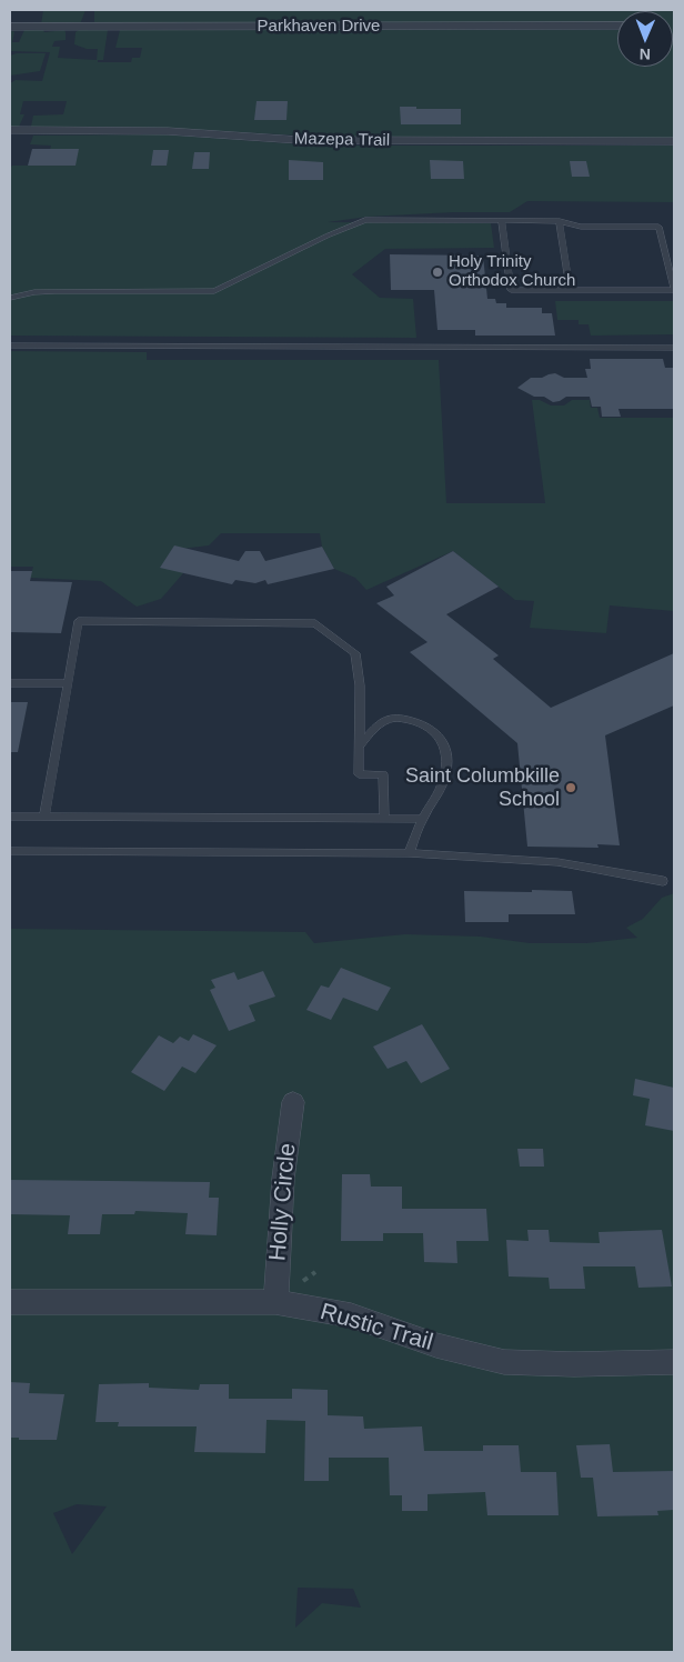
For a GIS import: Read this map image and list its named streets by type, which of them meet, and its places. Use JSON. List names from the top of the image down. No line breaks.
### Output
{"streets":{"street":["Parkhaven Drive","Mazepa Trail","Holly Circle","Rustic Trail"]},"crossings":[["Holly Circle","Rustic Trail"]],"places":["Holy Trinity Orthodox Church","Saint Columbkille School"],"north":"bottom"}
